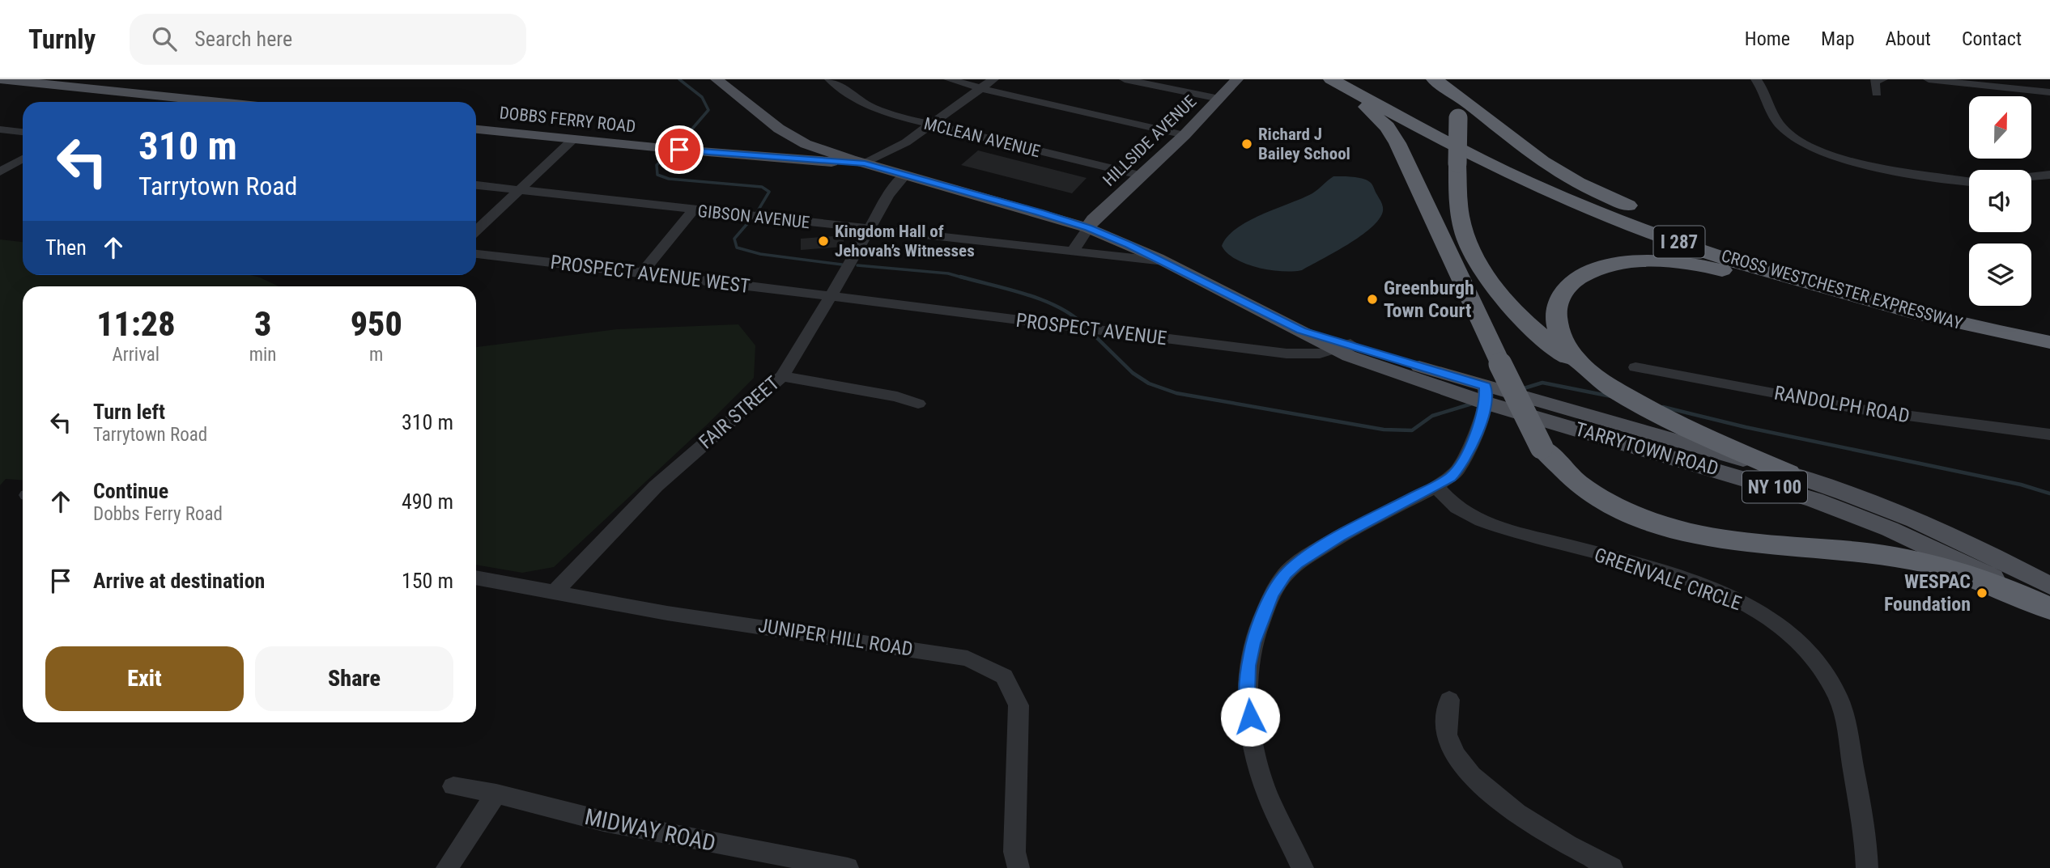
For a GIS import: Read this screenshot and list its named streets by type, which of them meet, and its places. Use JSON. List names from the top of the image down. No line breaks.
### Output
{"streets":{"highway":["I 287","CROSS WESTCHESTER EXPRESSWAY"],"main road":["DOBBS FERRY ROAD","HILLSIDE AVENUE","TARRYTOWN ROAD","NY 100"],"street":["MCLEAN AVENUE","GIBSON AVENUE","PROSPECT AVENUE WEST","PROSPECT AVENUE","RANDOLPH ROAD","FAIR STREET","GREENVALE CIRCLE","JUNIPER HILL ROAD","MIDWAY ROAD"]},"crossings":[["DOBBS FERRY ROAD","TARRYTOWN ROAD"],["MCLEAN AVENUE","HILLSIDE AVENUE"],["HILLSIDE AVENUE","TARRYTOWN ROAD"],["GIBSON AVENUE","FAIR STREET"],["GIBSON AVENUE","TARRYTOWN ROAD"],["PROSPECT AVENUE WEST","PROSPECT AVENUE"],["PROSPECT AVENUE WEST","FAIR STREET"],["PROSPECT AVENUE","FAIR STREET"],["PROSPECT AVENUE","TARRYTOWN ROAD"],["FAIR STREET","TARRYTOWN ROAD"],["FAIR STREET","JUNIPER HILL ROAD"]],"places":["Richard J Bailey School","Kingdom Hall of Jehovah’s Witnesses","Greenburgh Town Court","WESPAC Foundation"],"north":"top","page":{"header":"Turnly","search":"Search here","nav":["Home","Map","About","Contact"],"turn":["310 m","Tarrytown Road"],"then":"Then","eta":["11:28","Arrival","3","min","950","m"],"list":[{"name":"Turn left","note":"Tarrytown Road","value":"310 m"},{"name":"Continue","note":"Dobbs Ferry Road","value":"490 m"},{"name":"Arrive at destination","value":"150 m"}],"buttons":["Exit","Share"]}}
